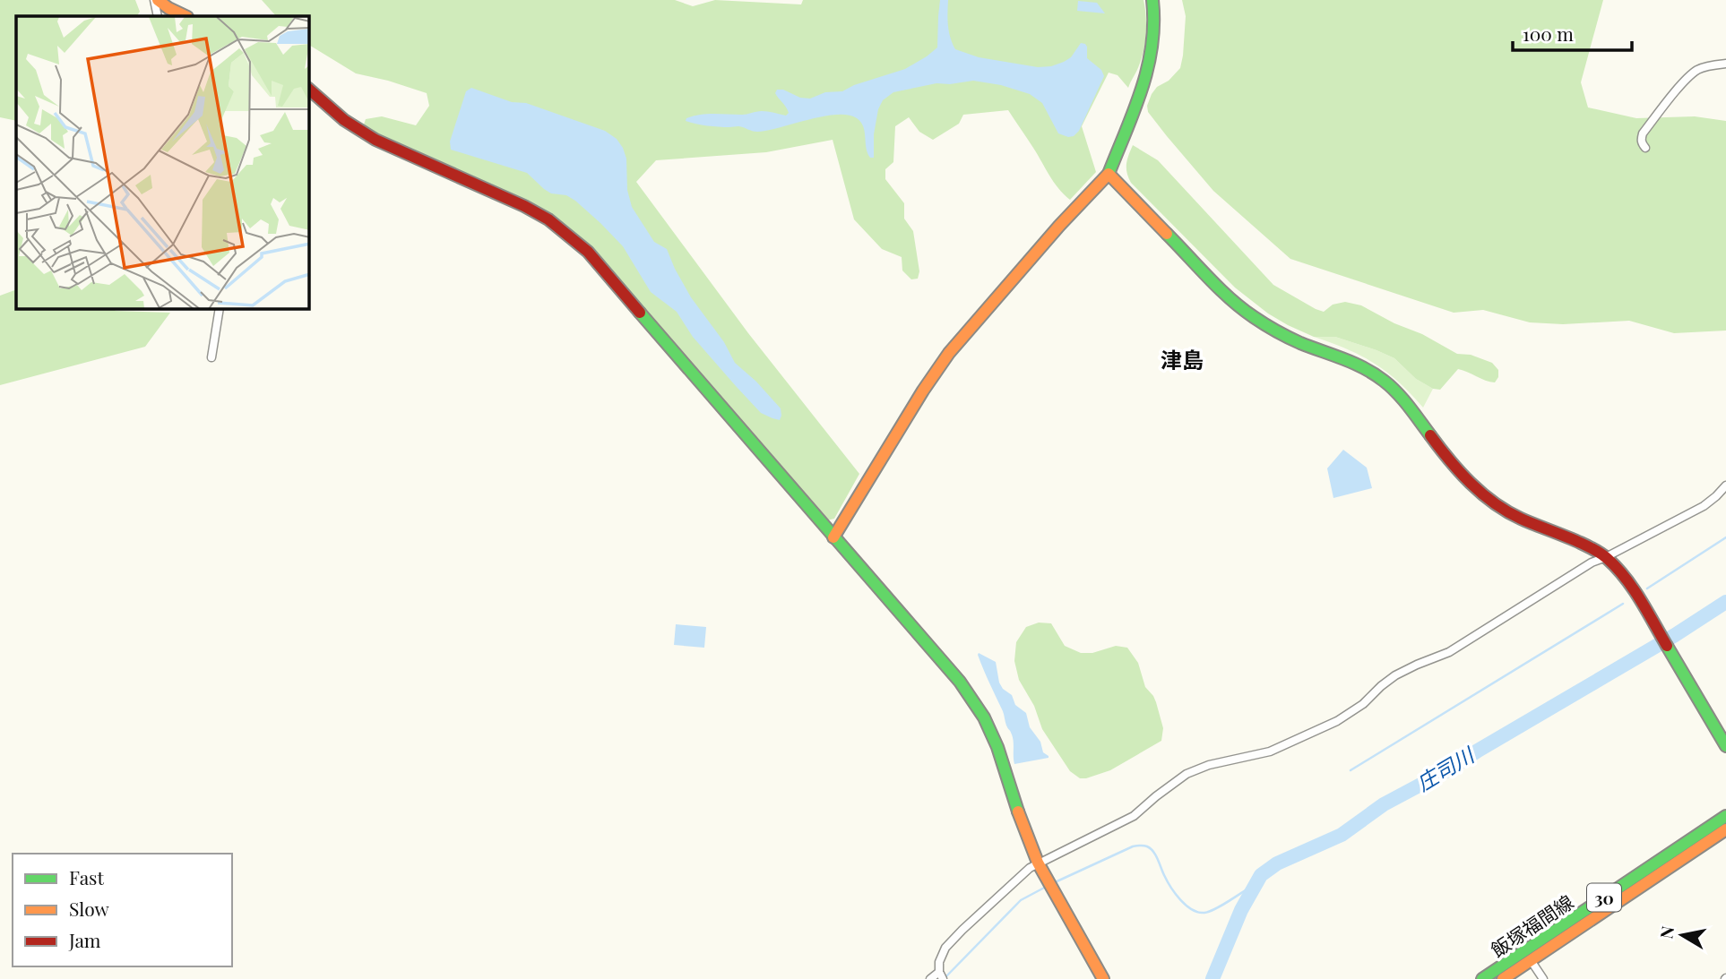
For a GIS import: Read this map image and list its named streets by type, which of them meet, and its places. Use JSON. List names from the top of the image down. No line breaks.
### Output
{"streets":{"street":["30","飯塚福間線"]},"districts":["津島"],"water":["庄司川"],"legend":["Fast","Slow","Jam"],"scale_bar":"100 m","north":"left"}
